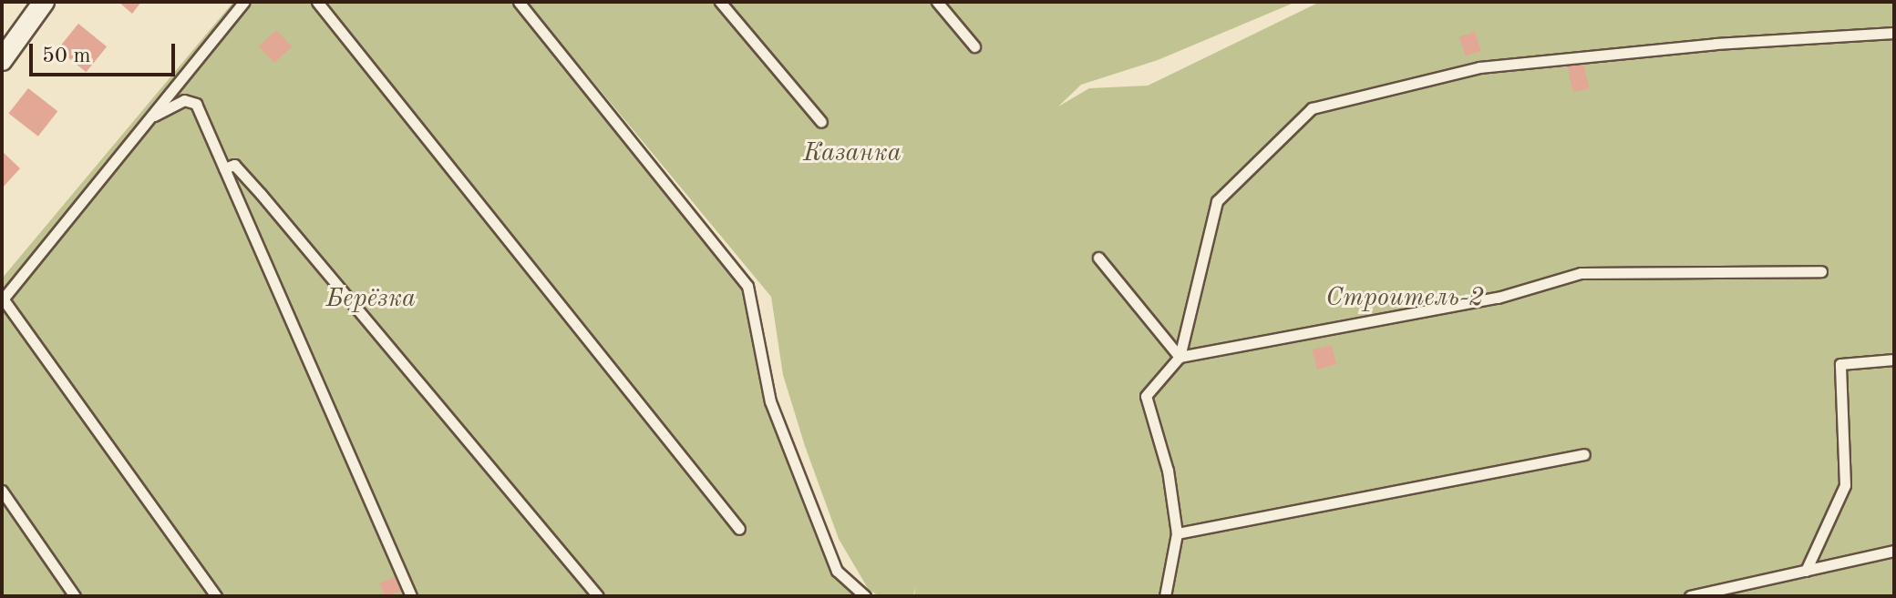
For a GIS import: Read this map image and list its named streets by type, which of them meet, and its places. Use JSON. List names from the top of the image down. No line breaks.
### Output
{"parks":["Казанка","Строитель-2","Берёзка"],"scale_bar":"50 m"}
